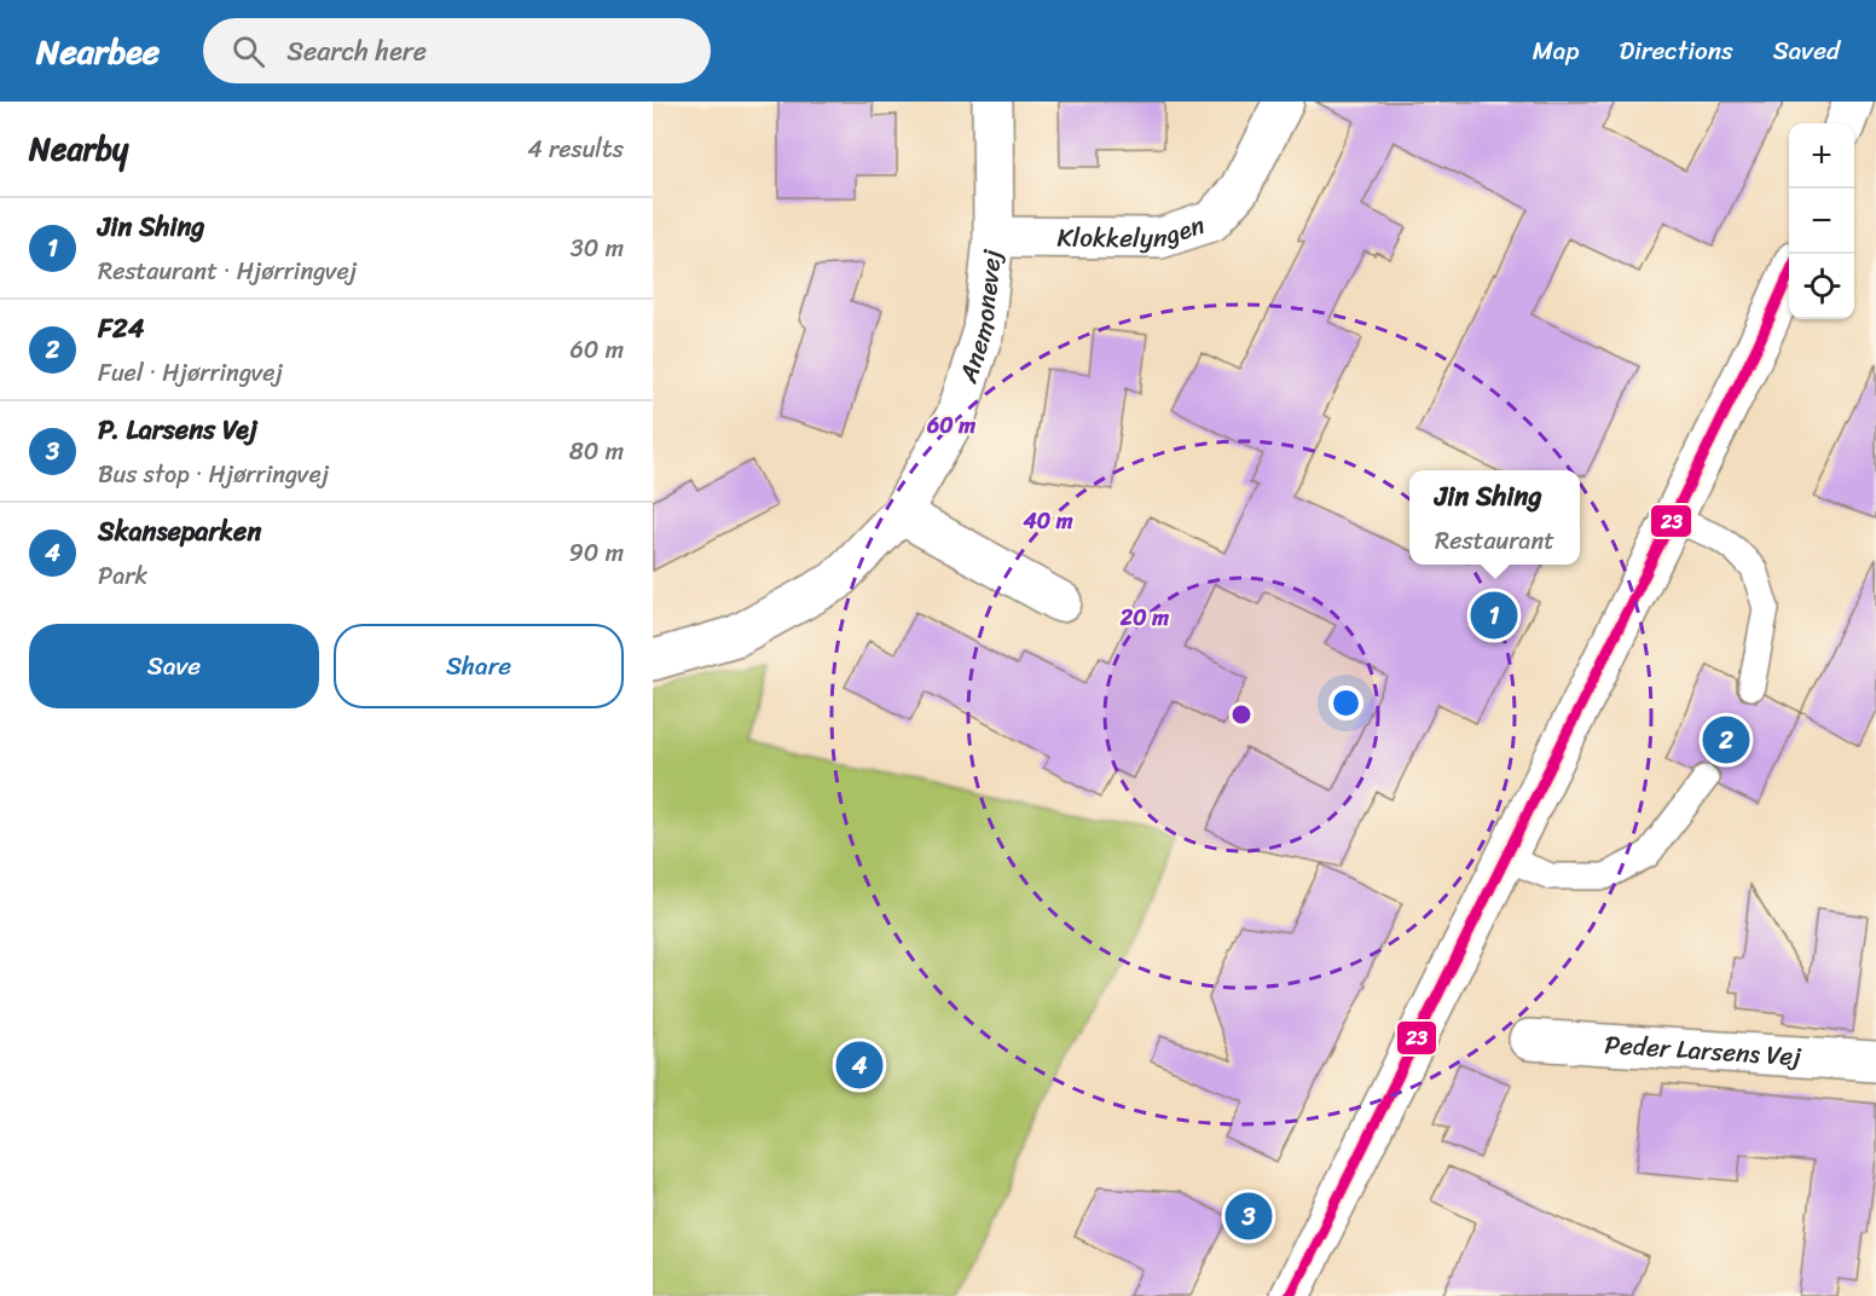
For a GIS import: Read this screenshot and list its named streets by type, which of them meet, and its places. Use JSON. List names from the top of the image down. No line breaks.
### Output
{"streets":{"street":["Klokkelyngen","Anemonevej","Peder Larsens Vej"]},"crossings":[["Klokkelyngen","Anemonevej"]],"lines":["transit line 23"],"page":{"header":"Nearbee","search":"Search here","nav":["Map","Directions","Saved"],"heading":["Nearby","4 results"],"map_buttons":["+","−"],"list":[{"mark":"1","name":"Jin Shing","note":"Restaurant · Hjørringvej","value":"30 m"},{"mark":"2","name":"F24","note":"Fuel · Hjørringvej","value":"60 m"},{"mark":"3","name":"P. Larsens Vej","note":"Bus stop · Hjørringvej","value":"80 m"},{"mark":"4","name":"Skanseparken","note":"Park","value":"90 m"}],"popup":["Jin Shing","Restaurant"],"pins":["1","2","4","3"],"buttons":["Save","Share"]},"rings":["60 m","40 m","20 m"]}
